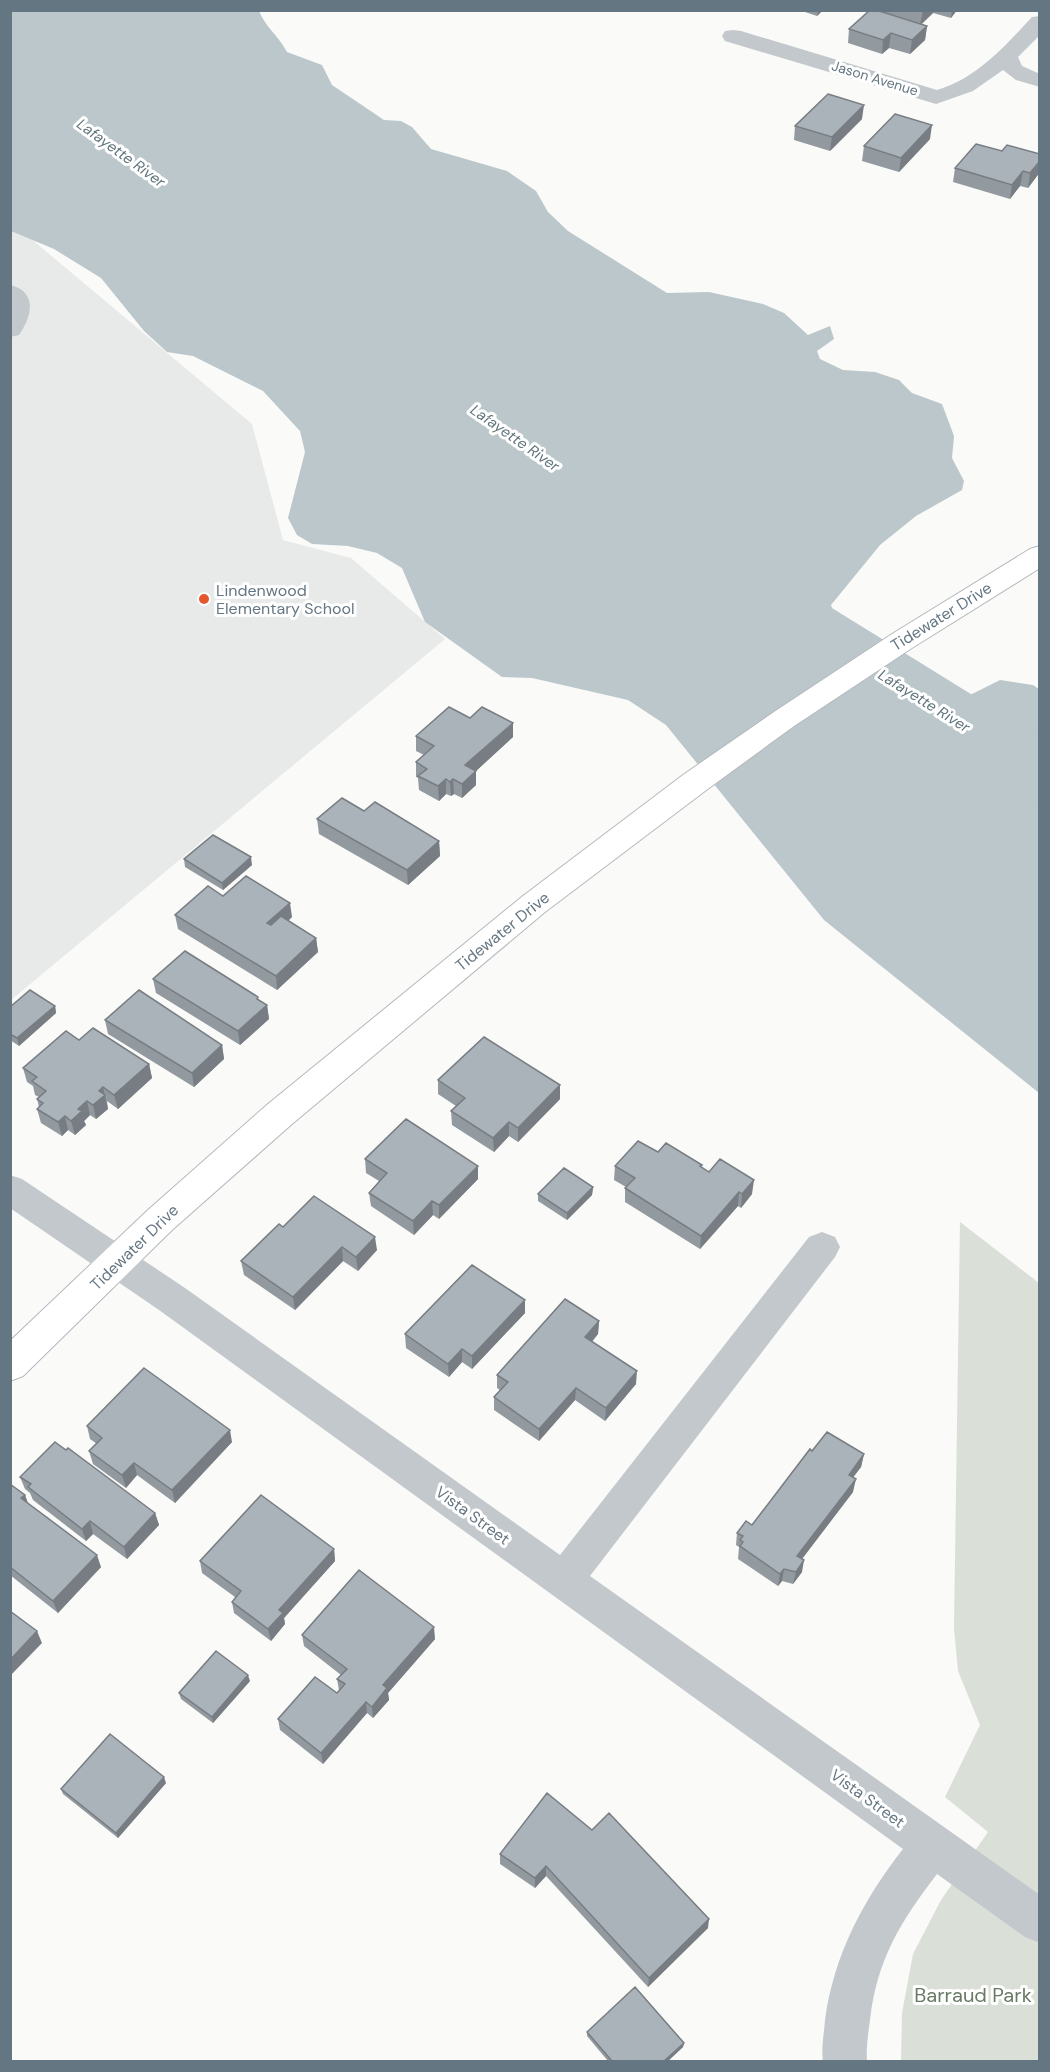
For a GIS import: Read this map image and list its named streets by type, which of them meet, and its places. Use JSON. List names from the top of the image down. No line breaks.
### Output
{"streets":{"highway":["Tidewater Drive"],"street":["Jason Avenue","Vista Street"]},"crossings":[["Tidewater Drive","Vista Street"]],"water":["Lafayette River"],"parks":["Barraud Park"],"places":["Lindenwood Elementary School"]}
